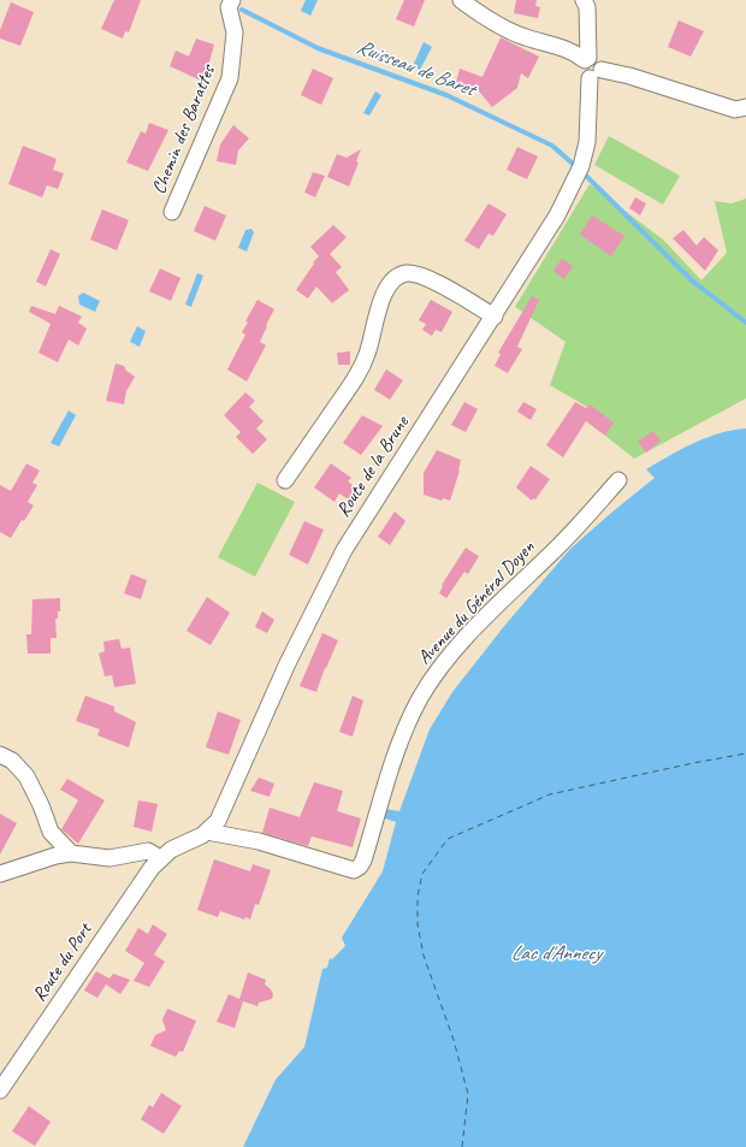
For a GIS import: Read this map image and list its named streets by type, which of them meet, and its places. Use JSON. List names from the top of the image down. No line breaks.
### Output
{"streets":{"street":["Chemin des Barattes","Route de la Brune","Avenue du Général Doyen","Route du Port"]},"crossings":[["Route de la Brune","Avenue du Général Doyen"],["Route de la Brune","Route du Port"]],"water":["Ruisseau de Baret","Lac d'Annecy"]}
